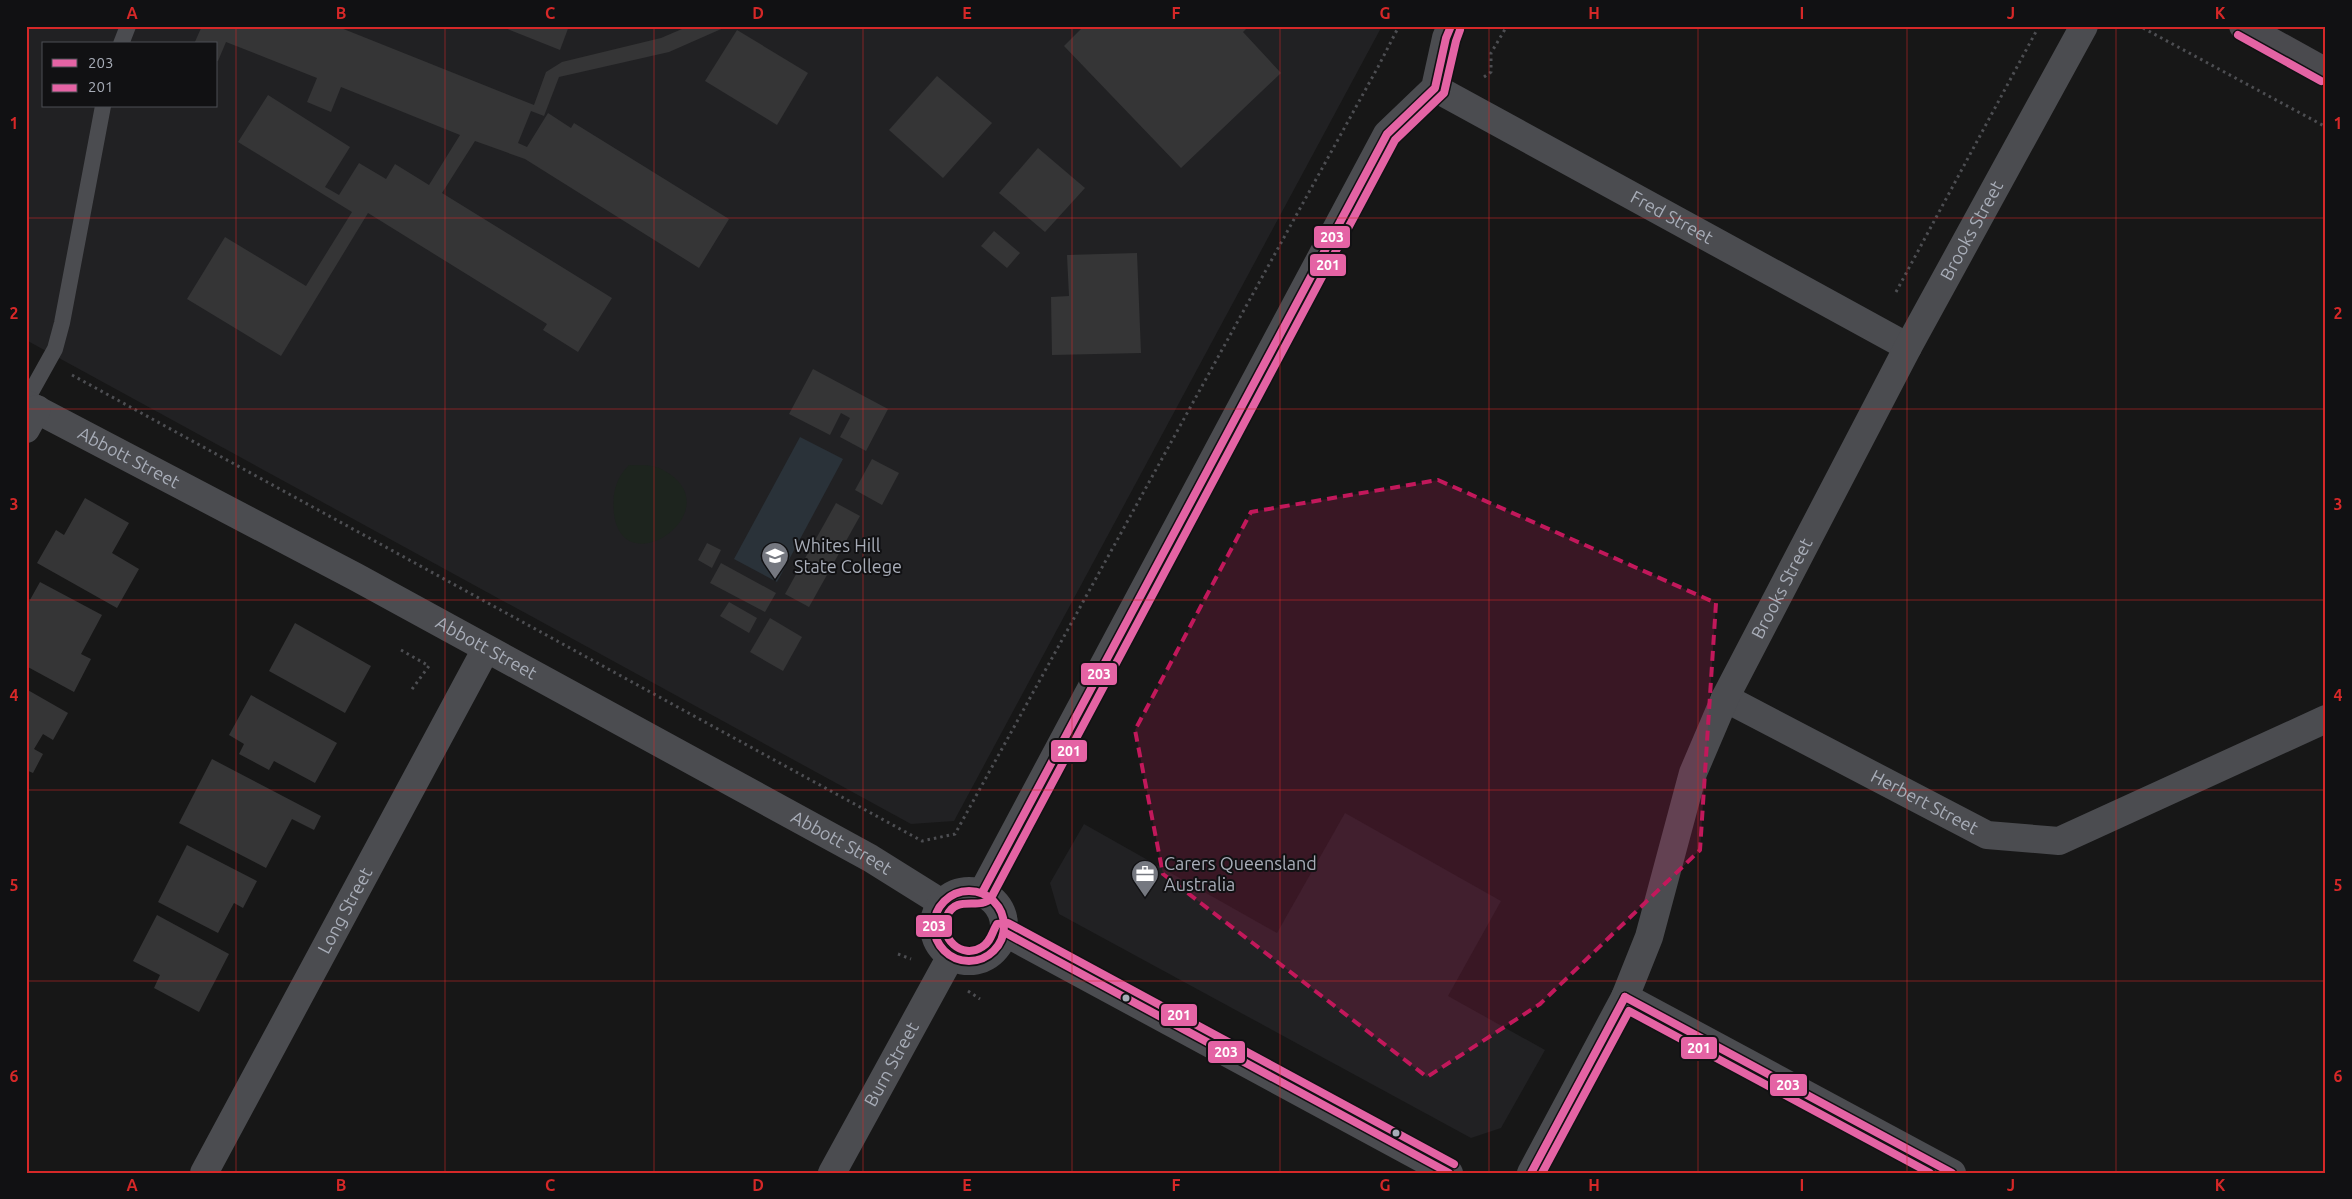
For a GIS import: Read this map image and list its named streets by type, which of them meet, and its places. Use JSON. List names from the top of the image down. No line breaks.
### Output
{"streets":{"street":["Fred Street","Brooks Street","Abbott Street","Herbert Street","Long Street","Burn Street"]},"crossings":[["Fred Street","Brooks Street"],["Brooks Street","Herbert Street"],["Abbott Street","Long Street"],["Abbott Street","Burn Street"]],"places":{"school or university":["Whites Hill State College"],"office":["Carers Queensland Australia"]},"lines":["transit line 203","transit line 201"],"legend":["203","201"],"grid":{"columns":["A","B","C","D","E","F","G","H","I","J","K"],"rows":["1","2","3","4","5","6"]}}
